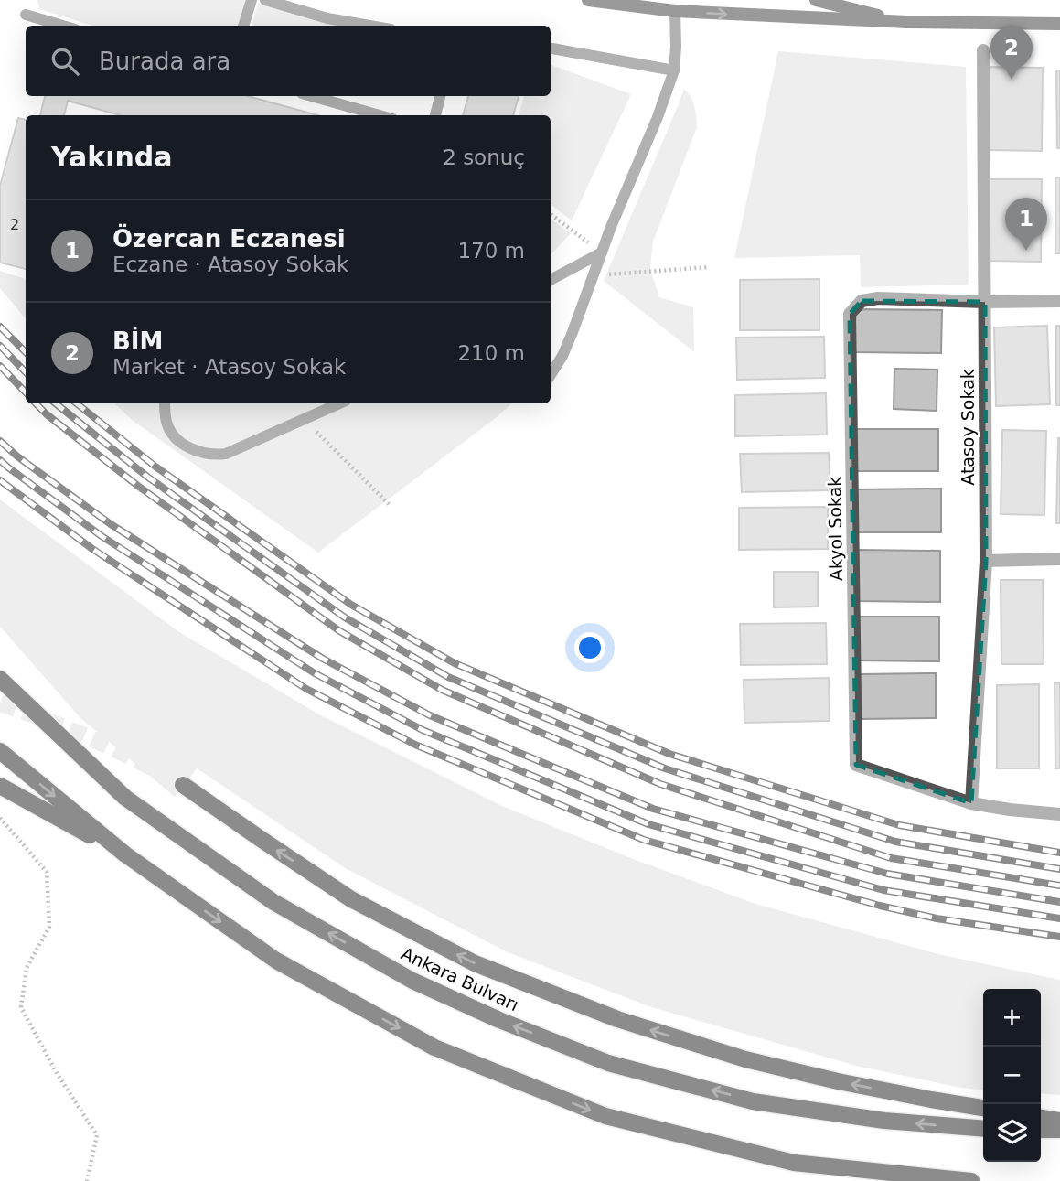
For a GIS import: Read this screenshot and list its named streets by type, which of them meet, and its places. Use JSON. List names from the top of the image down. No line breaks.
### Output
{"streets":{"main road":["Ankara Bulvarı"],"street":["Atasoy Sokak","Akyol Sokak"]},"crossings":[["Atasoy Sokak","Akyol Sokak"]],"house_numbers":["2"],"page":{"search":"Burada ara","pins":["2","1"],"heading":["Yakında","2 sonuç"],"list":[{"mark":"1","name":"Özercan Eczanesi","note":"Eczane · Atasoy Sokak","value":"170 m"},{"mark":"2","name":"BİM","note":"Market · Atasoy Sokak","value":"210 m"}],"map_buttons":["+","−"]}}
